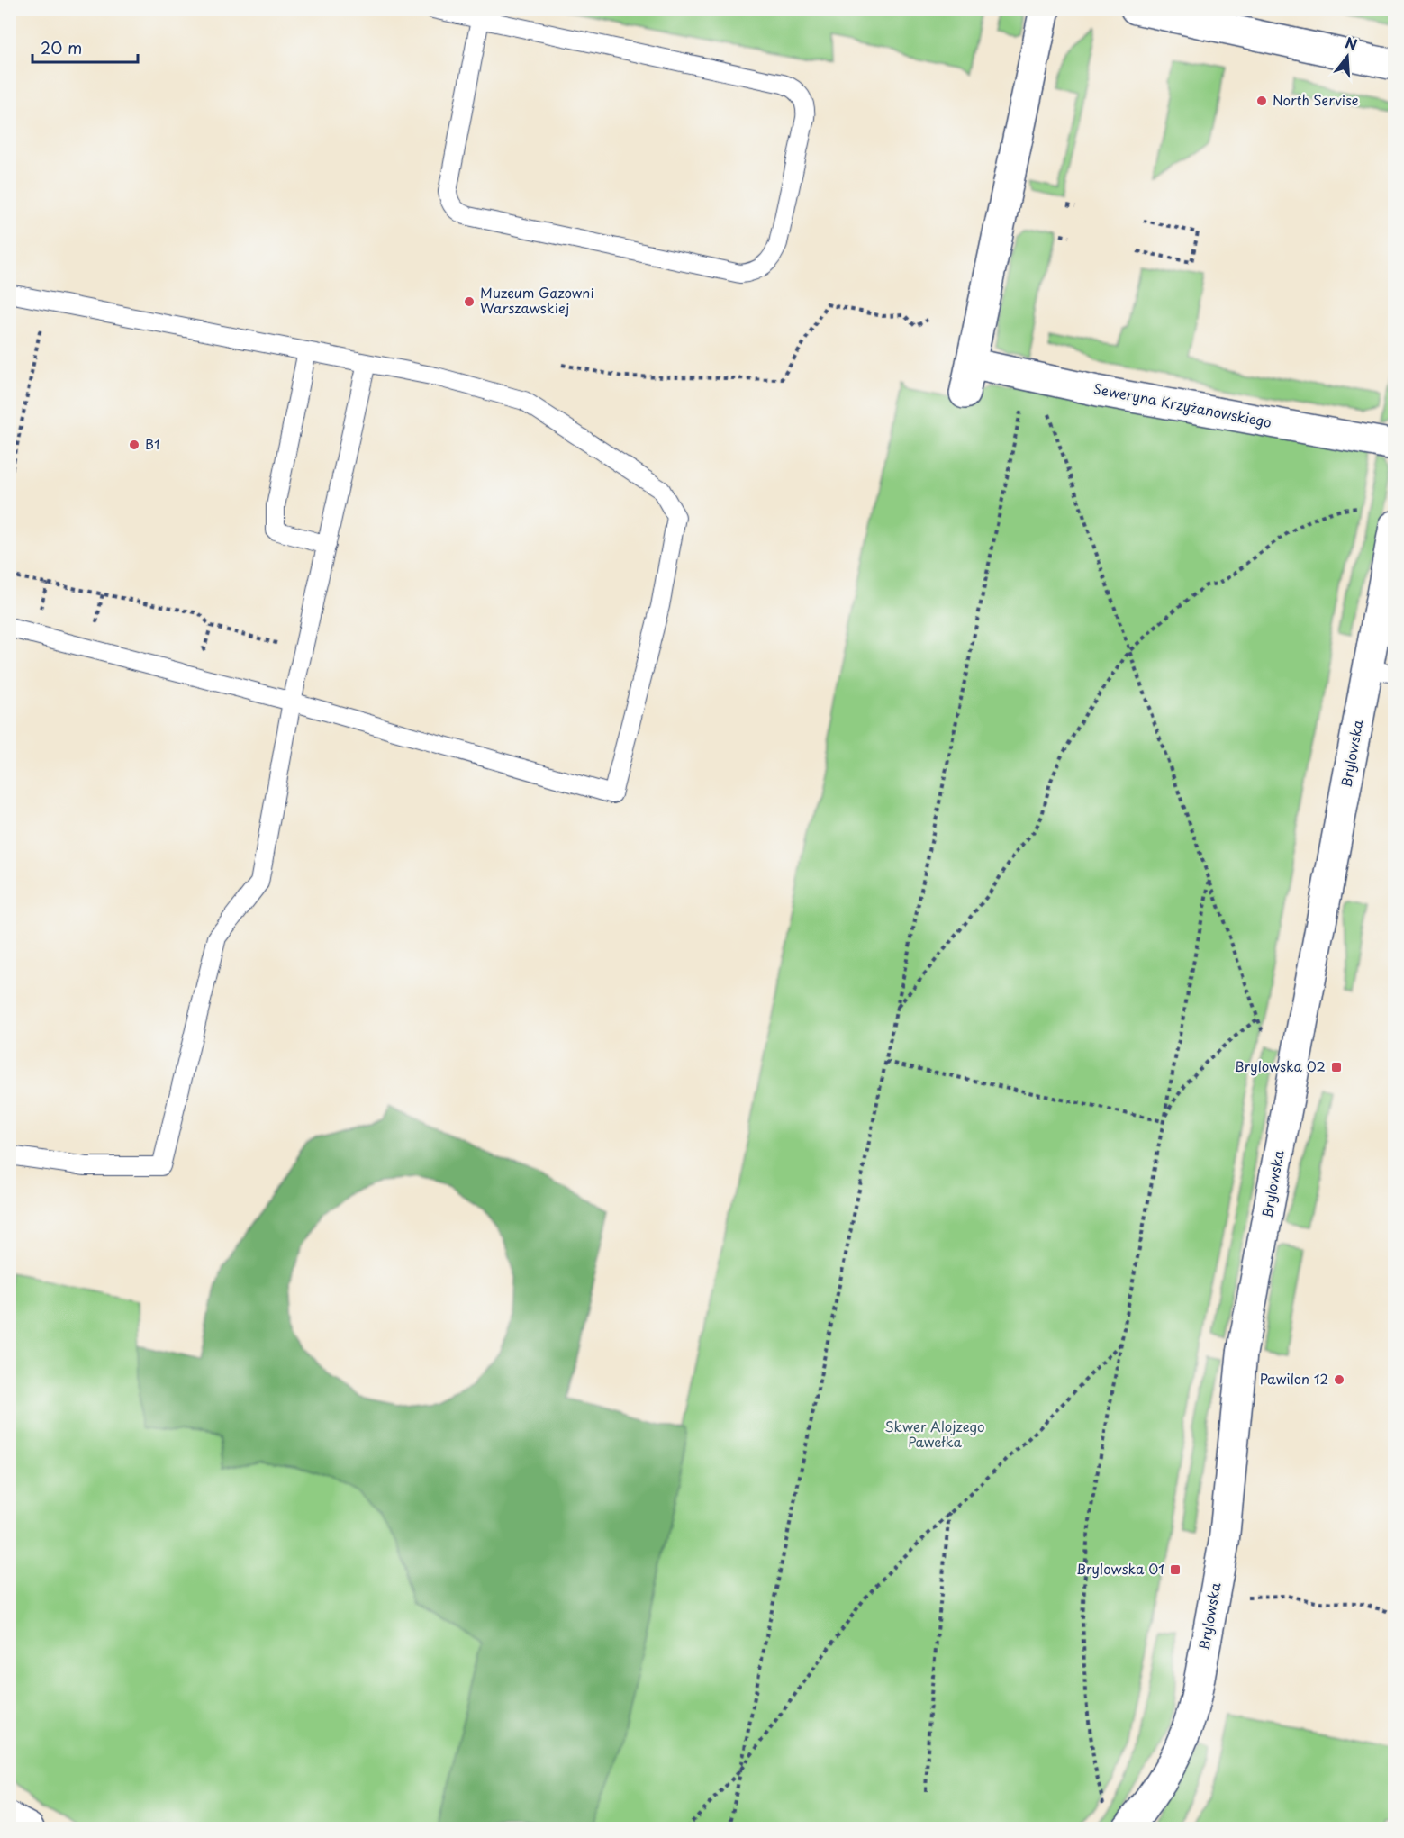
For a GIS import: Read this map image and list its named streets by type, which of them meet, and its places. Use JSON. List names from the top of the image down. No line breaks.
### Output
{"streets":{"street":["Seweryna Krzyżanowskiego","Brylowska"]},"parks":["Skwer Alojzego Pawełka"],"places":{"other":["North Servise","Muzeum Gazowni Warszawskiej","B1","Pawilon 12"],"transit":["Brylowska 02","Brylowska 01"]},"scale_bar":"20 m","north":"top"}
